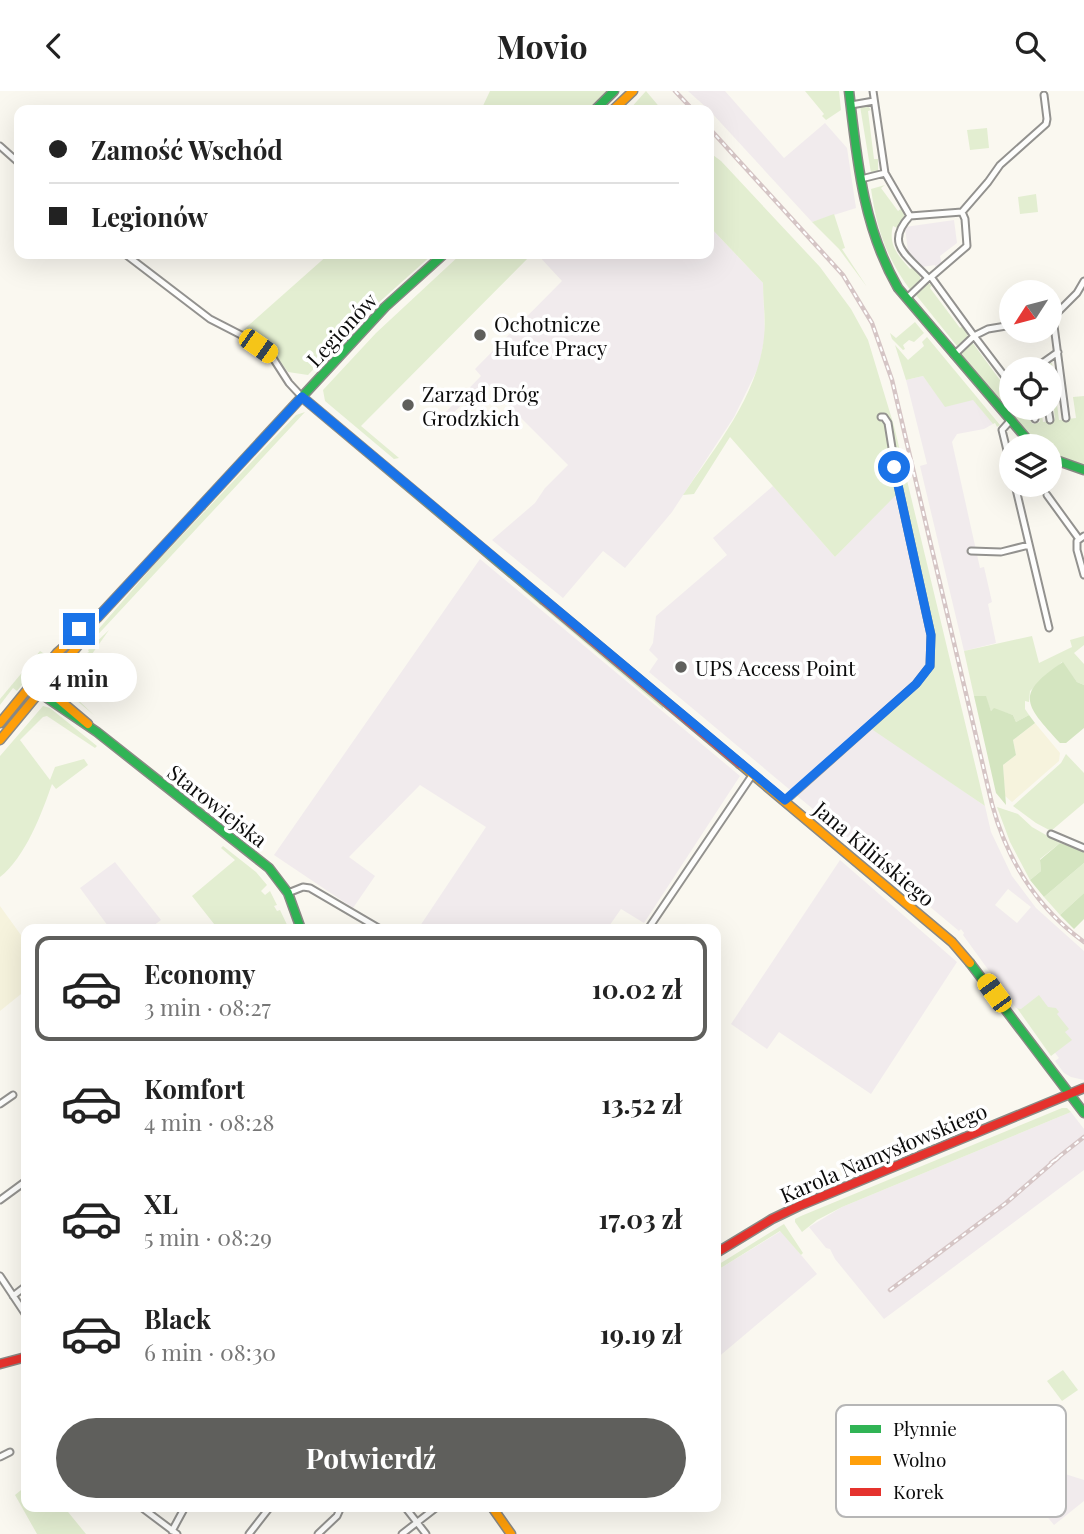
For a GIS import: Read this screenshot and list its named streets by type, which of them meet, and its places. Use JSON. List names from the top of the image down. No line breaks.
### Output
{"streets":{"main road":["Legionów","Starowiejska","Jana Kilińskiego","Karola Namysłowskiego"]},"crossings":[["Legionów","Starowiejska"],["Legionów","Jana Kilińskiego"],["Jana Kilińskiego","Karola Namysłowskiego"]],"places":["Ochotnicze Hufce Pracy","Zarząd Dróg Grodzkich","UPS Access Point"],"legend":["Płynnie","Wolno","Korek"],"north":"bottom left","page":{"header":"Movio","banner":["Zamość Wschód","Legionów"],"bubble":"4 min","list":[{"name":"Economy","note":"3 min · 08:27","value":"10.02 zł"},{"name":"Komfort","note":"4 min · 08:28","value":"13.52 zł"},{"name":"XL","note":"5 min · 08:29","value":"17.03 zł"},{"name":"Black","note":"6 min · 08:30","value":"19.19 zł"}],"buttons":"Potwierdź"}}
